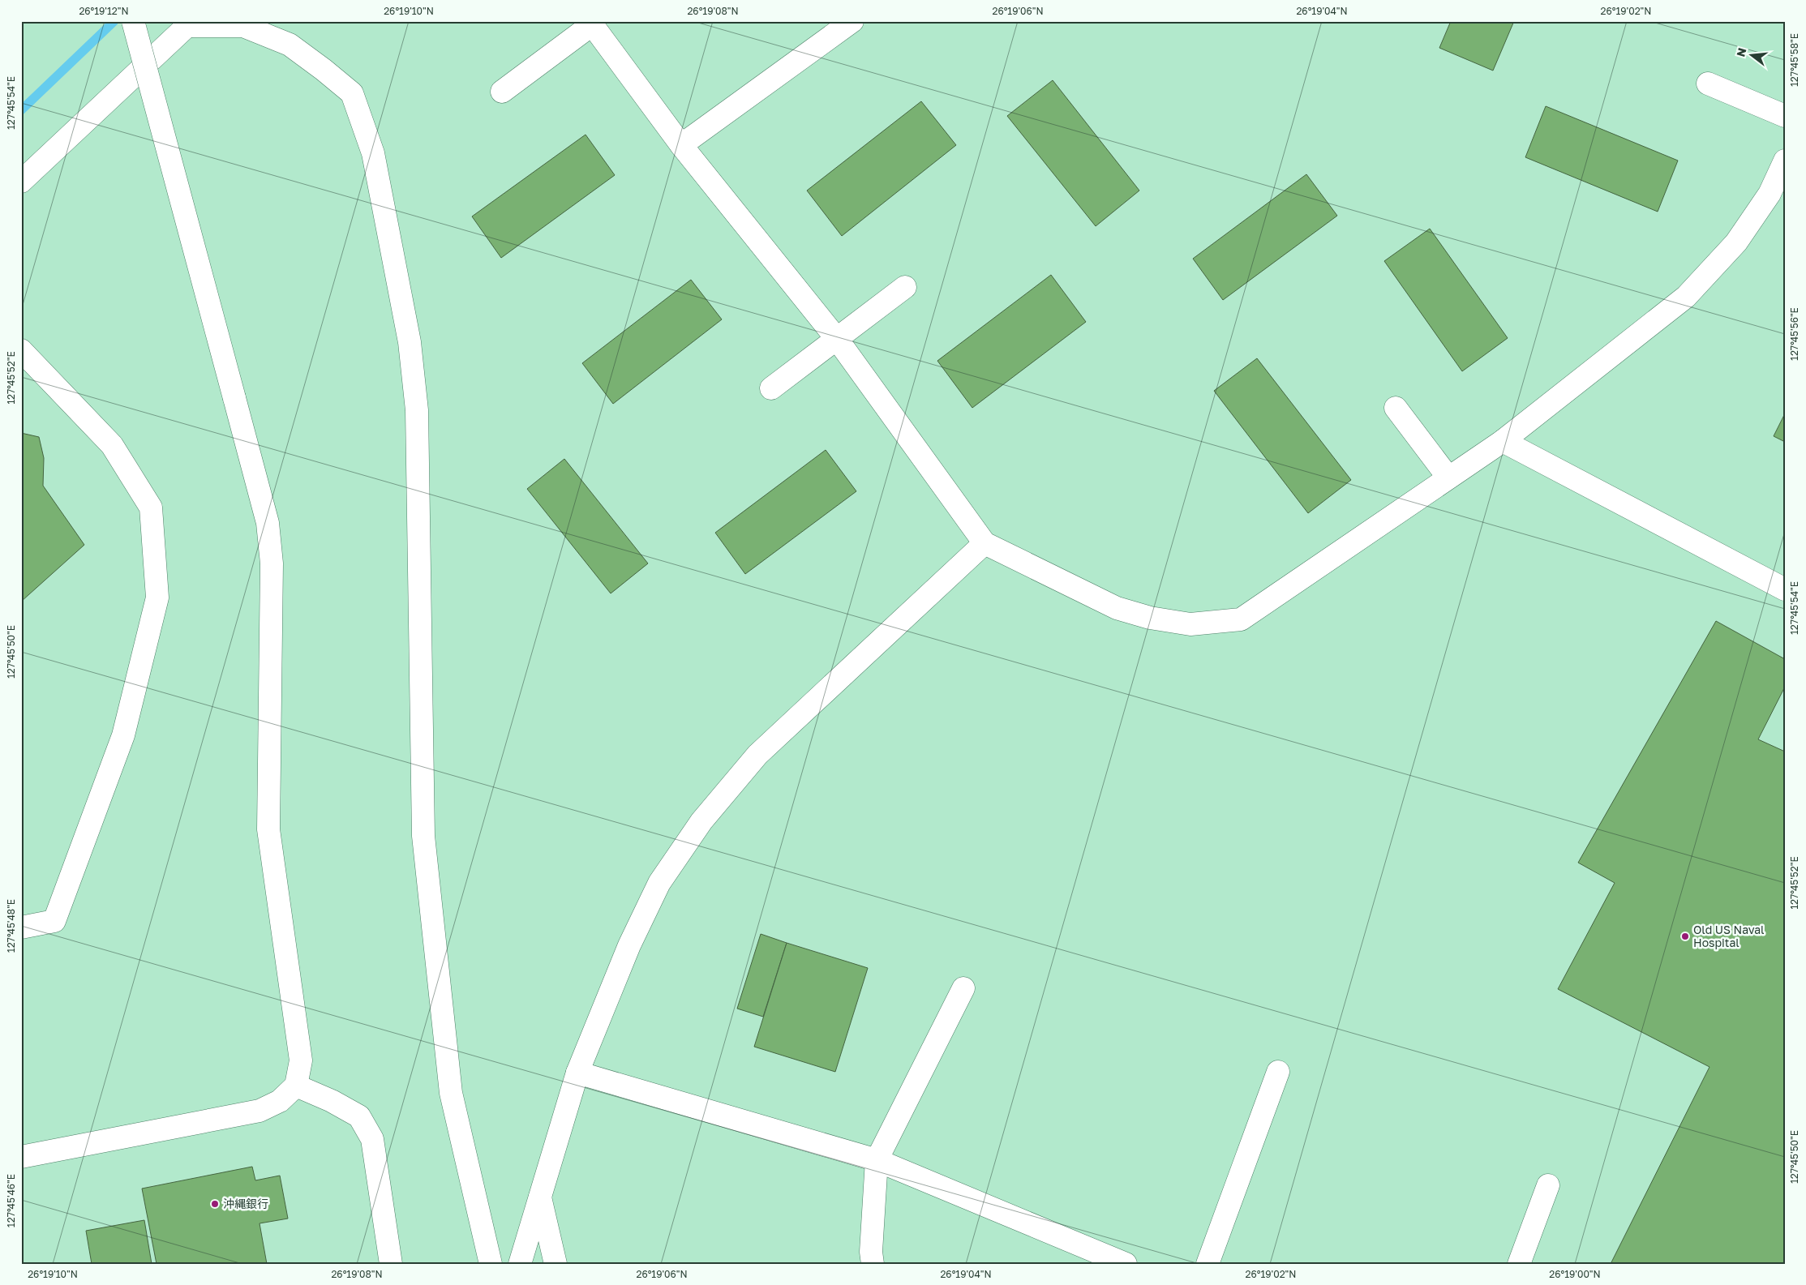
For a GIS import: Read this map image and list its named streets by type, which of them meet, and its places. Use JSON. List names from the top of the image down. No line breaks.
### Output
{"places":["Old US Naval Hospital","沖縄銀行"],"north":"left","coordinates":["26°19'12\"N","26°19'10\"N","26°19'08\"N","26°19'06\"N","26°19'04\"N","26°19'02\"N","127°45'58\"E","127°45'54\"E","127°45'56\"E","127°45'52\"E","127°45'50\"E","127°45'48\"E","127°45'46\"E","26°19'00\"N"]}
